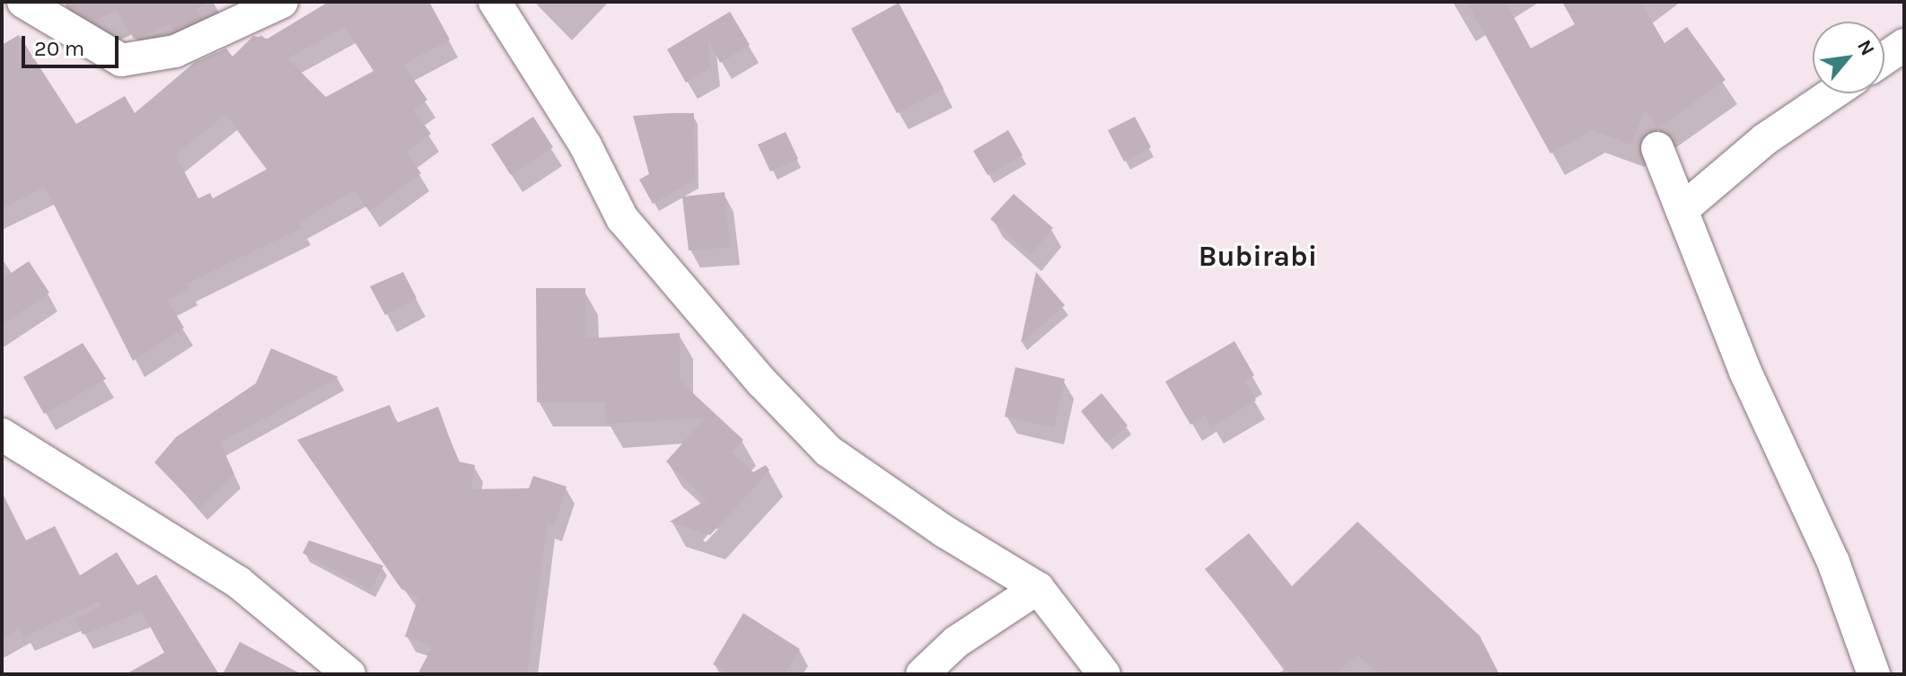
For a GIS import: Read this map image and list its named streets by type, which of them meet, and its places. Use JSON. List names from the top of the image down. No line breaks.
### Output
{"districts":["Bubirabi"],"scale_bar":"20 m","north":"top right"}
